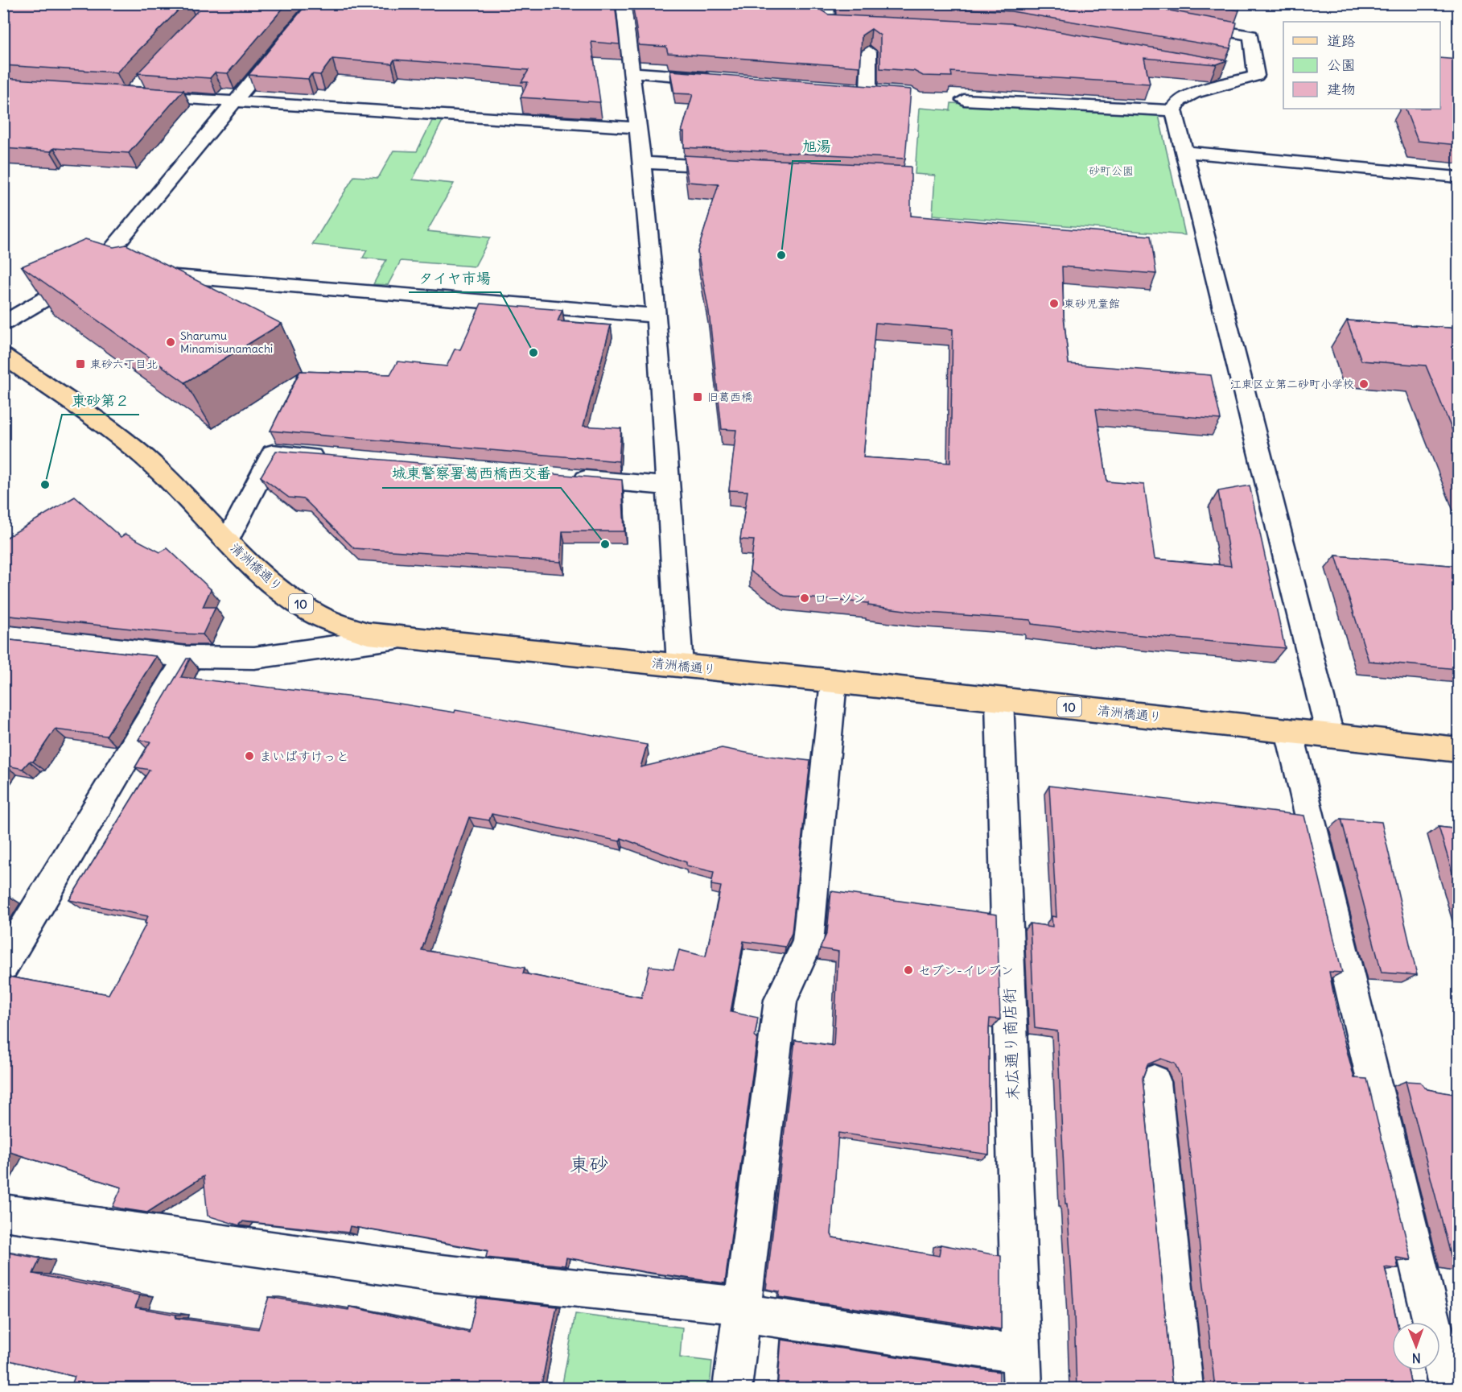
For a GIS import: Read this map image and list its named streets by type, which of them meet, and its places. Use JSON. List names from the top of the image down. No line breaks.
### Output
{"streets":{"main road":["清洲橋通り","10"],"street":["末広通り商店街"]},"crossings":[["清洲橋通り","末広通り商店街"]],"districts":["東砂"],"parks":["砂町公園"],"places":{"other":["旭湯","東砂児童館","Sharumu Minamisunamachi","タイヤ市場","江東区立第二砂町小学校","東砂第２","城東警察署葛西橋西交番","ローソン","まいばすけっと","セブン-イレブン"],"transit":["東砂六丁目北","旧葛西橋"]},"legend":["道路","公園","建物"],"north":"bottom"}
